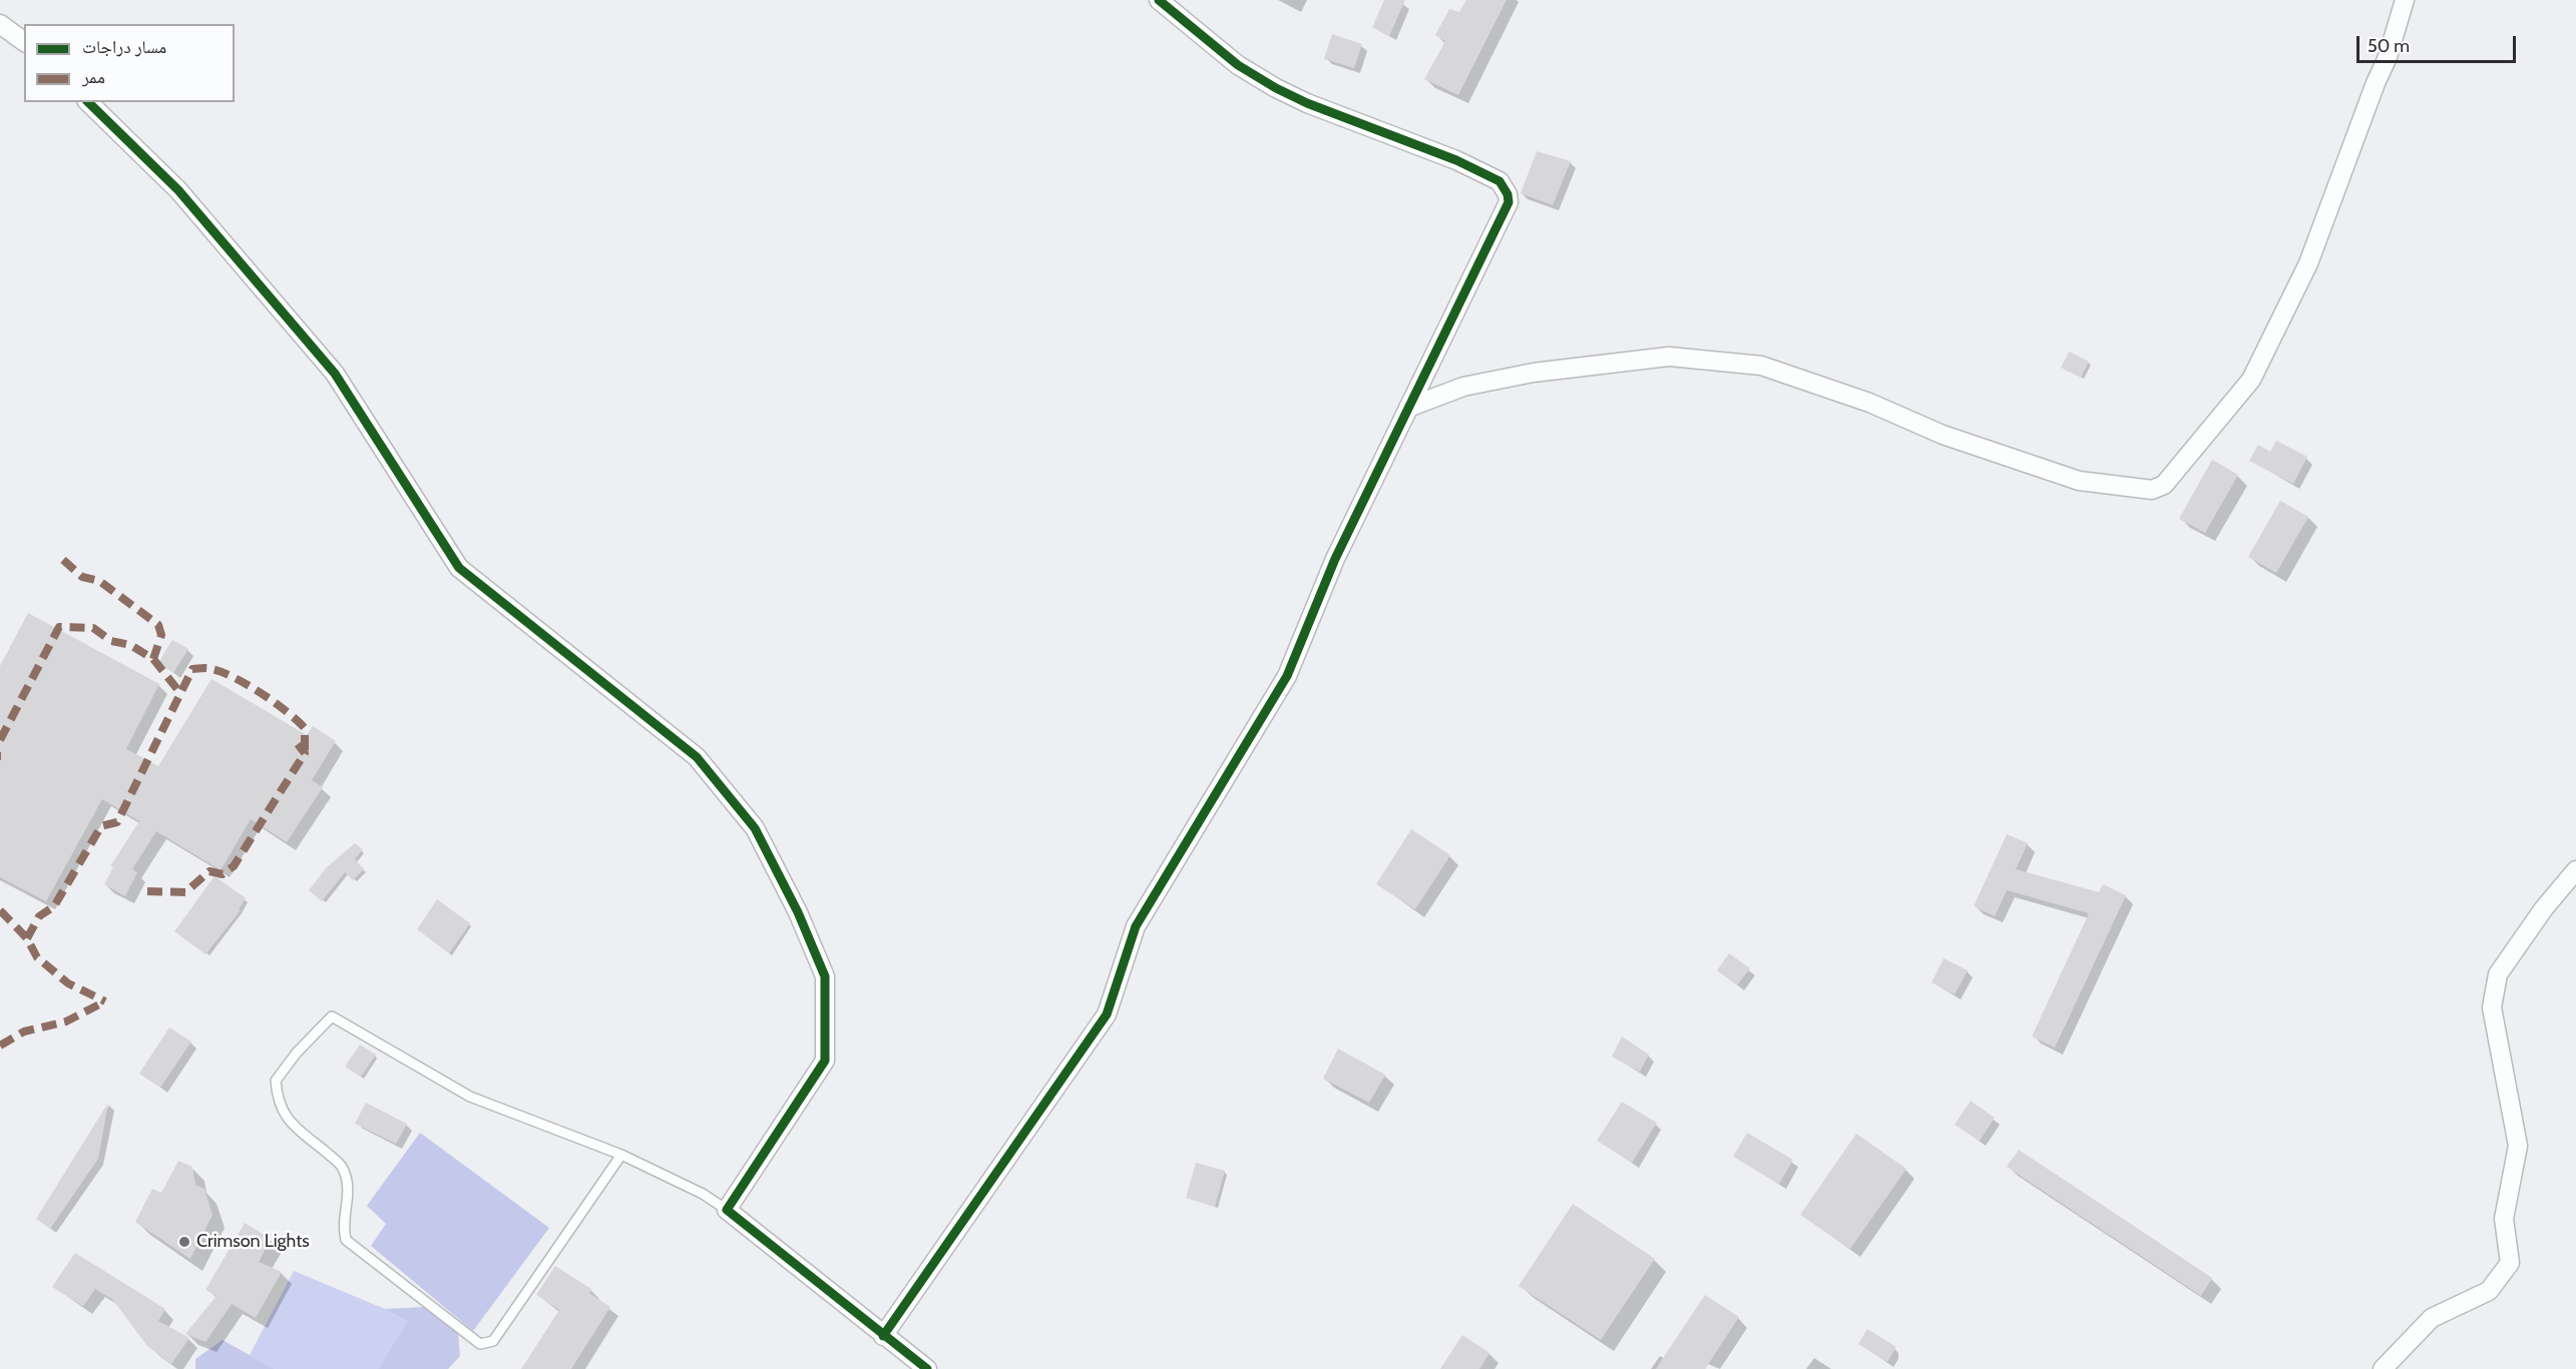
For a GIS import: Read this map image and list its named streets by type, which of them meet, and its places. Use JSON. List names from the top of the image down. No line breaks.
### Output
{"places":["Crimson Lights"],"legend":["مسار دراجات","ممر"],"scale_bar":"50 m"}
